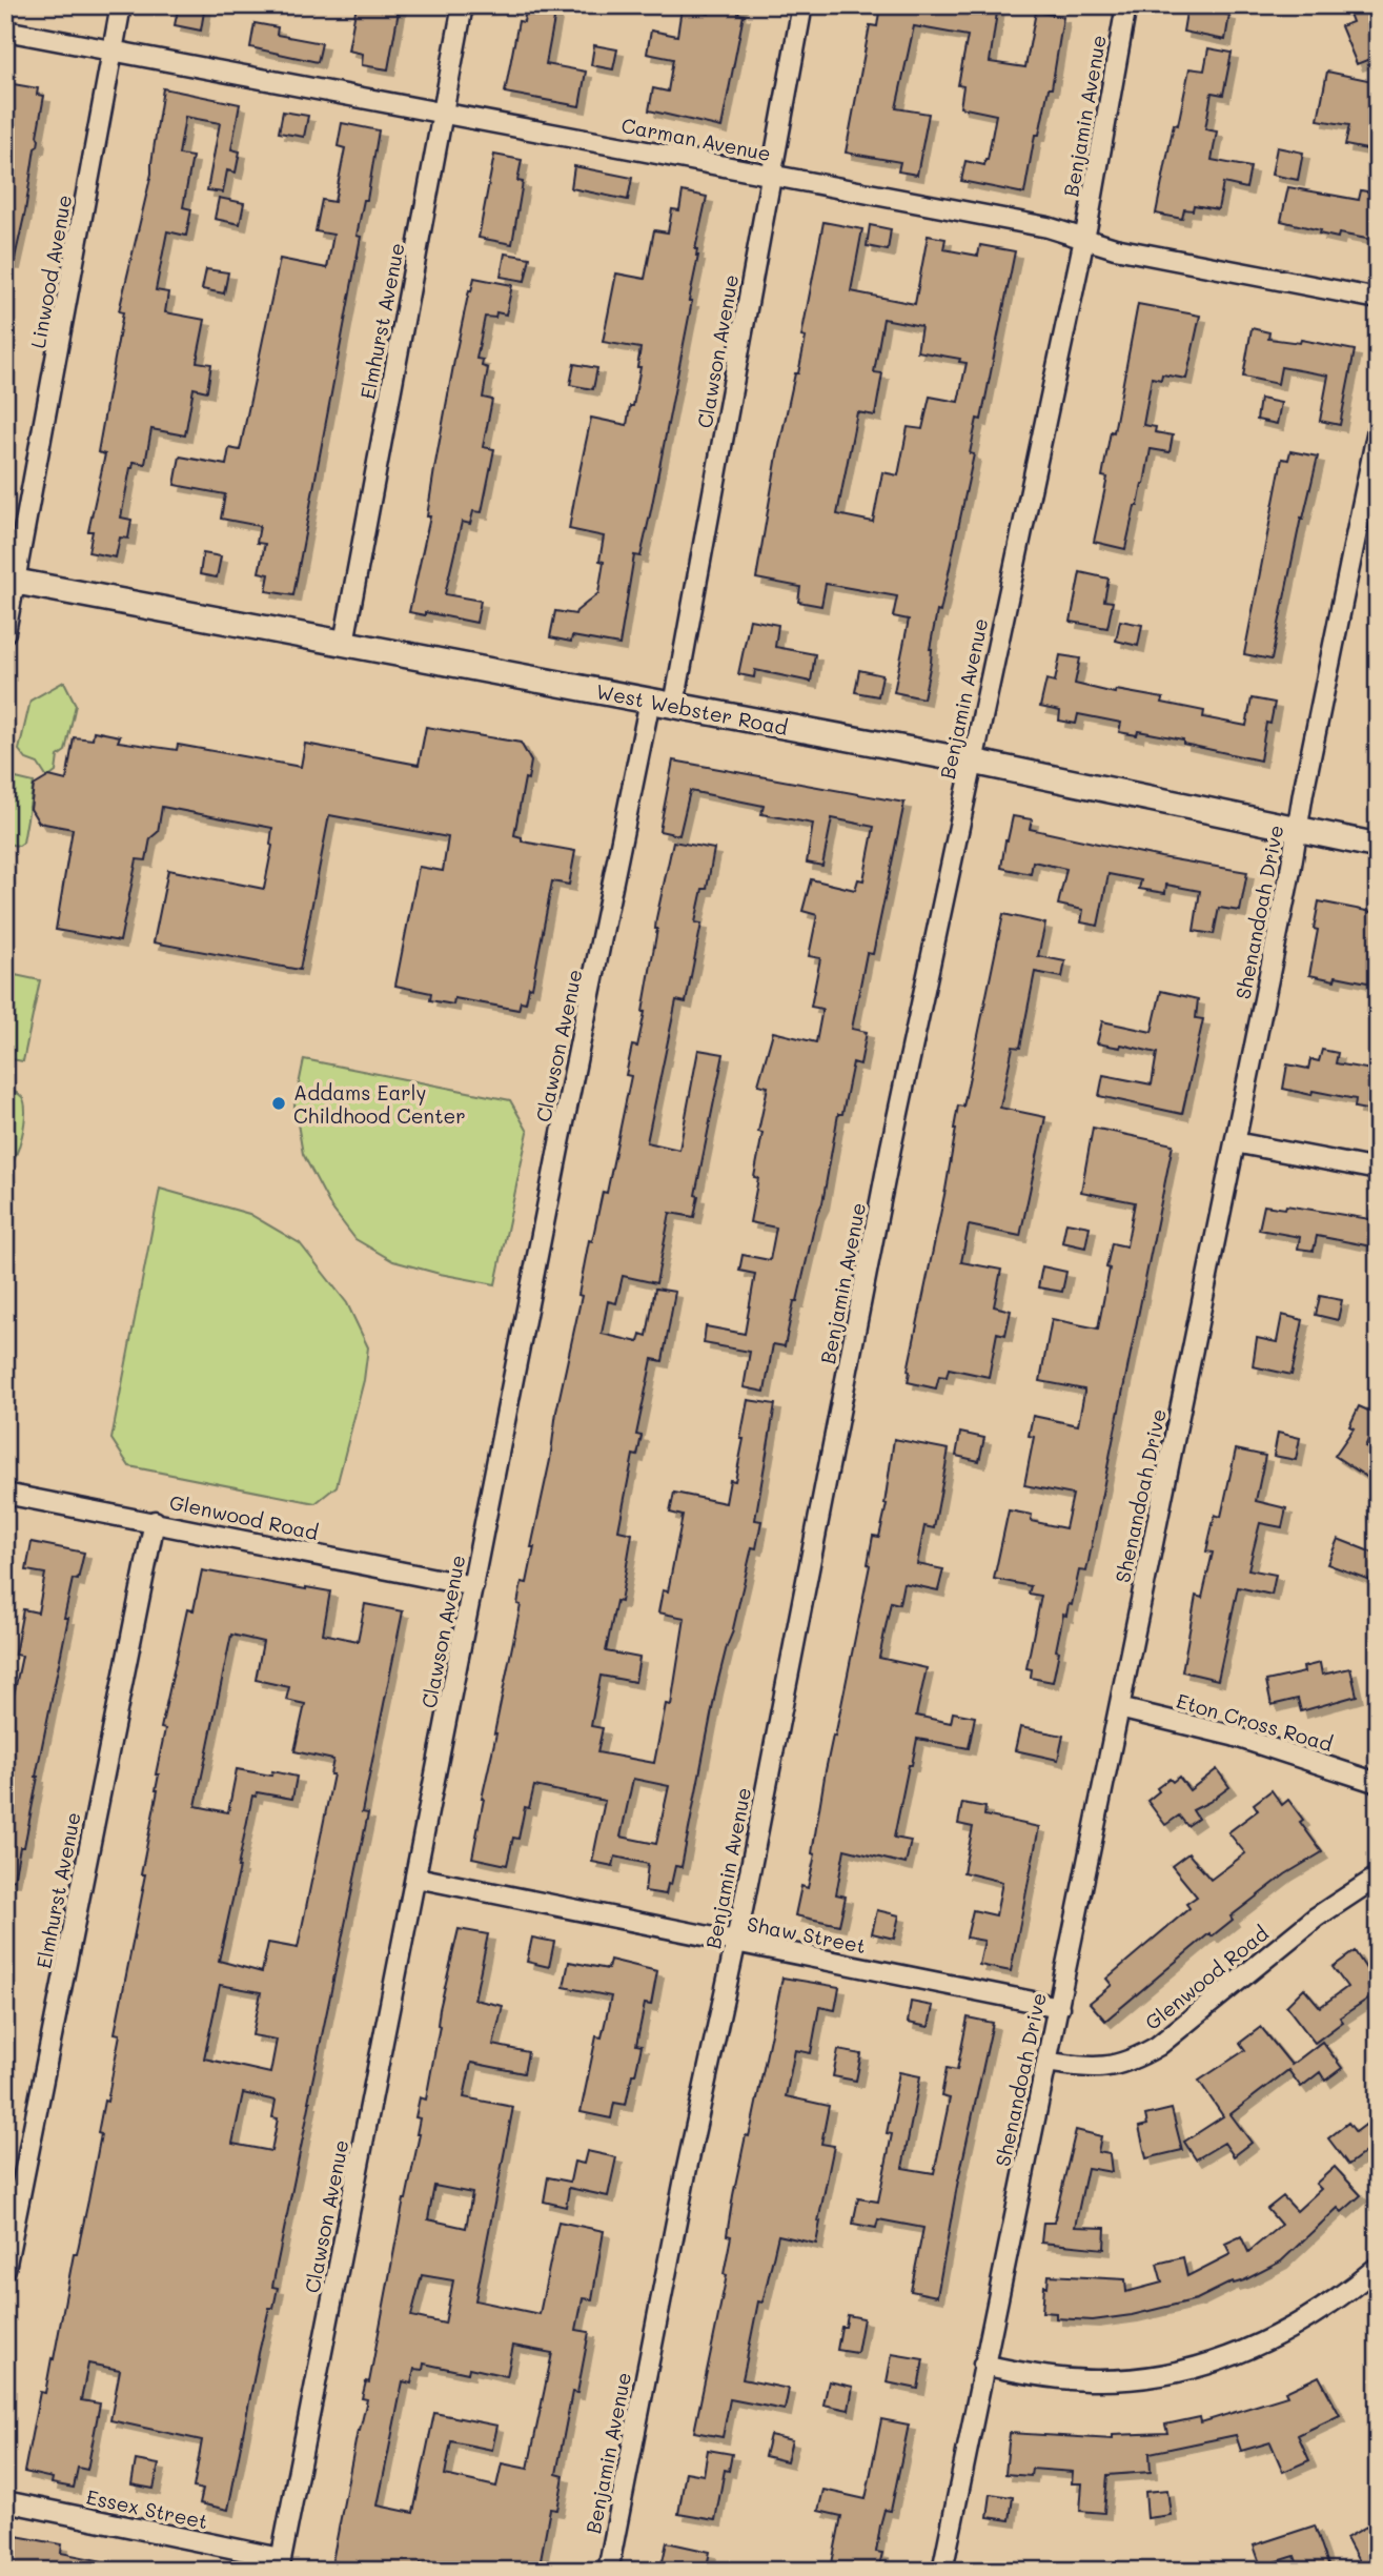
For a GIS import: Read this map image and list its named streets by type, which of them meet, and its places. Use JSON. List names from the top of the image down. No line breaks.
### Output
{"streets":{"street":["Benjamin Avenue","Carman Avenue","Linwood Avenue","Elmhurst Avenue","Clawson Avenue","West Webster Road","Shenandoah Drive","Glenwood Road","Eton Cross Road","Shaw Street","Essex Street"]},"crossings":[["Benjamin Avenue","Carman Avenue"],["Benjamin Avenue","West Webster Road"],["Benjamin Avenue","Shaw Street"],["Carman Avenue","Linwood Avenue"],["Carman Avenue","Elmhurst Avenue"],["Carman Avenue","Clawson Avenue"],["Linwood Avenue","West Webster Road"],["Elmhurst Avenue","West Webster Road"],["Elmhurst Avenue","Glenwood Road"],["Clawson Avenue","West Webster Road"],["Clawson Avenue","Glenwood Road"],["Clawson Avenue","Shaw Street"],["Clawson Avenue","Essex Street"],["West Webster Road","Shenandoah Drive"],["Shenandoah Drive","Glenwood Road"],["Shenandoah Drive","Eton Cross Road"],["Shenandoah Drive","Shaw Street"]],"places":["Addams Early Childhood Center"]}
